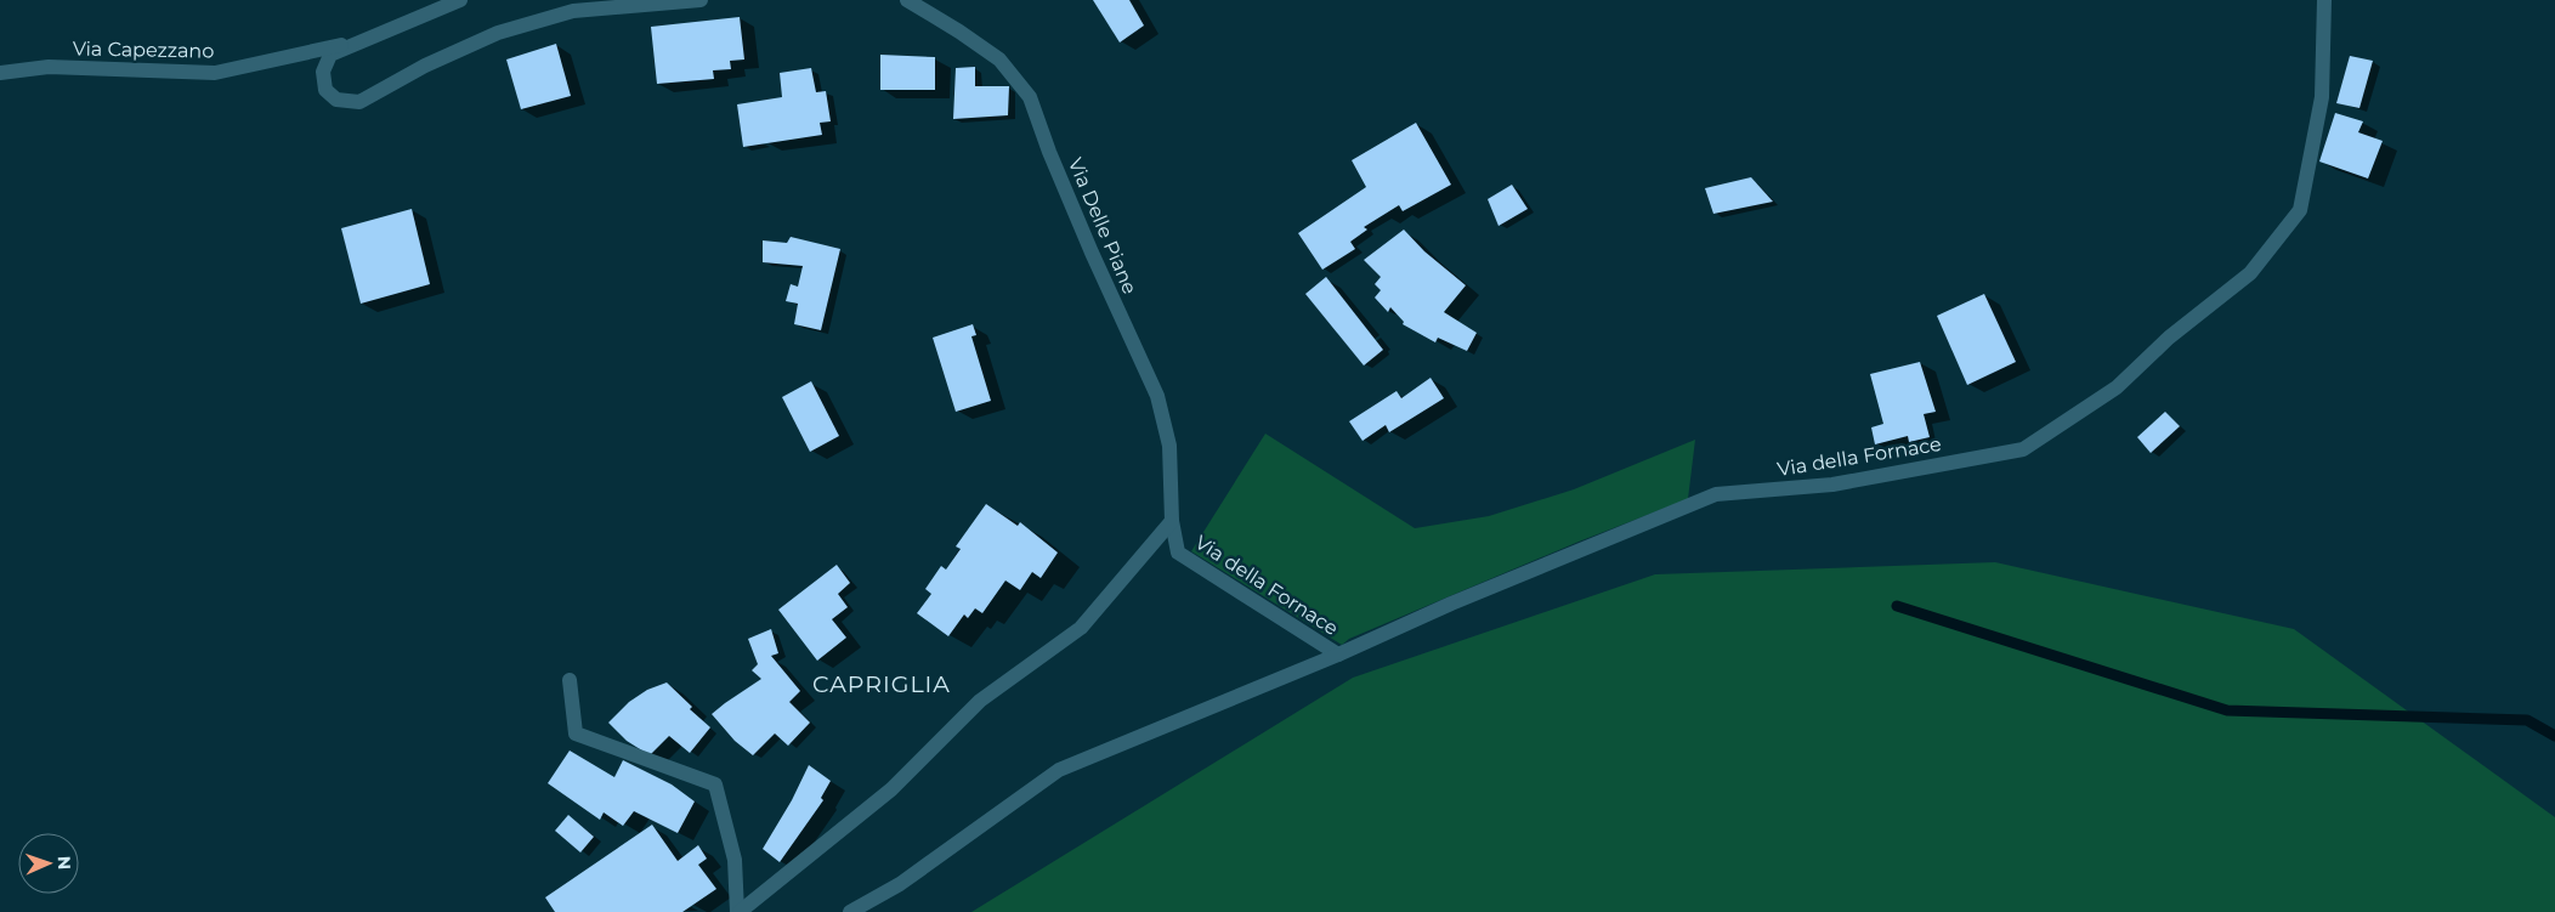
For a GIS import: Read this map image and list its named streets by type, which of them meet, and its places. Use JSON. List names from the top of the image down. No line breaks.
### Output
{"streets":{"street":["Via Capezzano","Via Delle Piane","Via della Fornace"]},"crossings":[["Via Delle Piane","Via della Fornace"]],"districts":["CAPRIGLIA"],"north":"right"}
